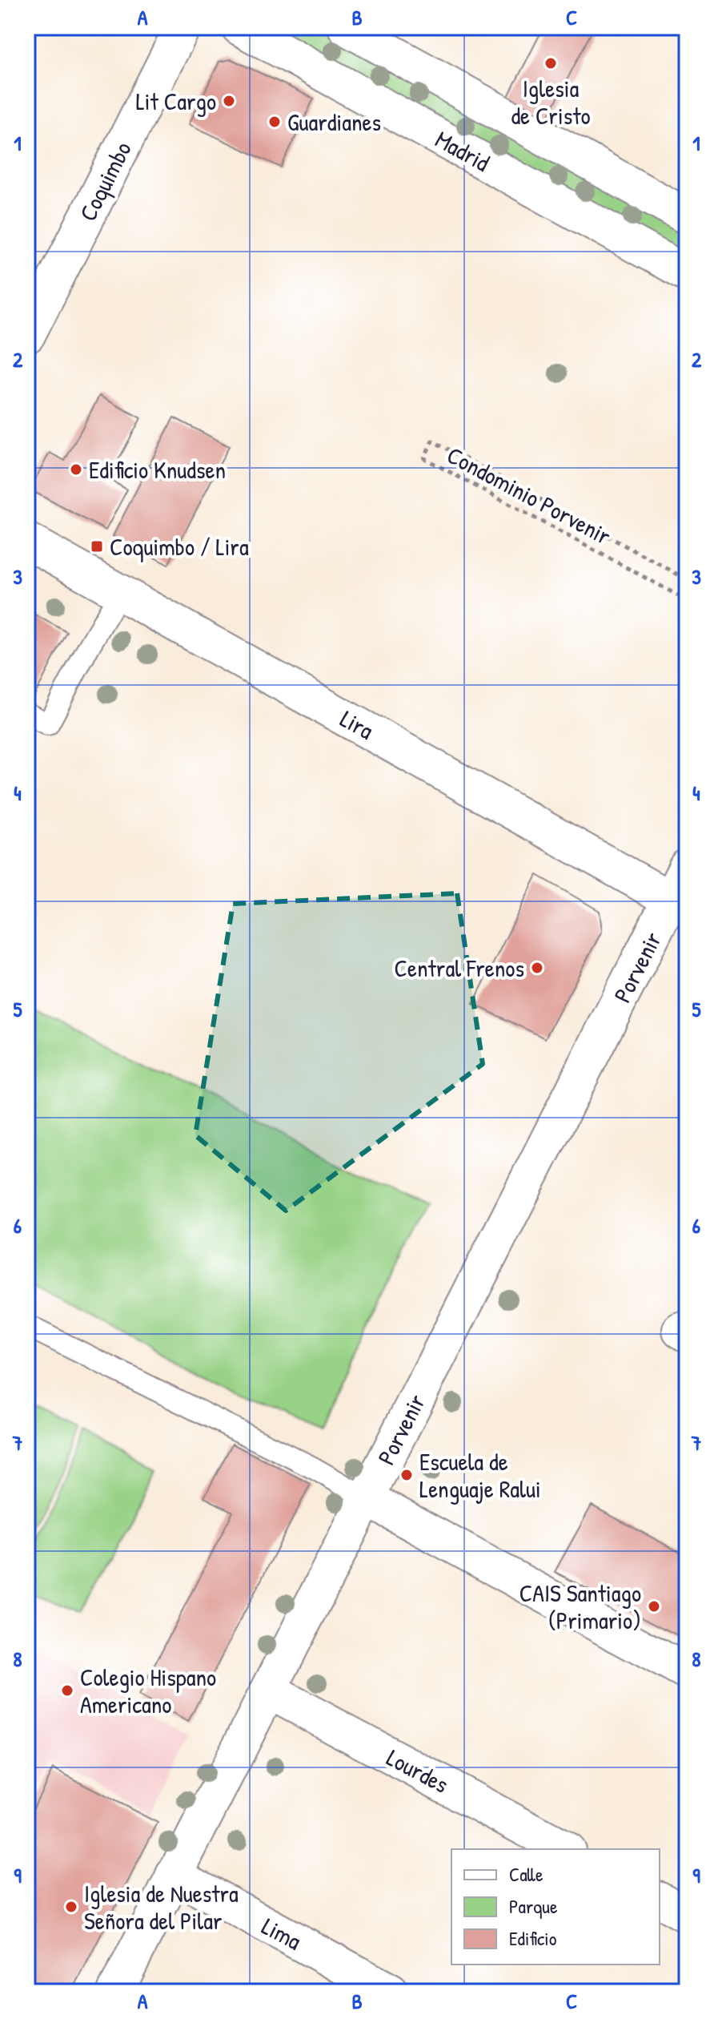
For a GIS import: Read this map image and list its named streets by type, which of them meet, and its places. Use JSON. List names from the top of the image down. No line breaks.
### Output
{"streets":{"street":["Madrid","Coquimbo","Lira","Porvenir","Lourdes","Lima"],"path":["Condominio Porvenir"]},"crossings":[["Lira","Porvenir"],["Porvenir","Lourdes"],["Porvenir","Lima"]],"places":{"other":["Iglesia de Cristo","Lit Cargo","Guardianes","Edificio Knudsen","Central Frenos","Escuela de Lenguaje Ralui","CAIS Santiago (Primario)","Colegio Hispano Americano","Iglesia de Nuestra Señora del Pilar"],"transit":["Coquimbo / Lira"]},"legend":["Calle","Parque","Edificio"],"grid":{"columns":["A","B","C"],"rows":["1","2","3","4","5","6","7","8","9"]}}
